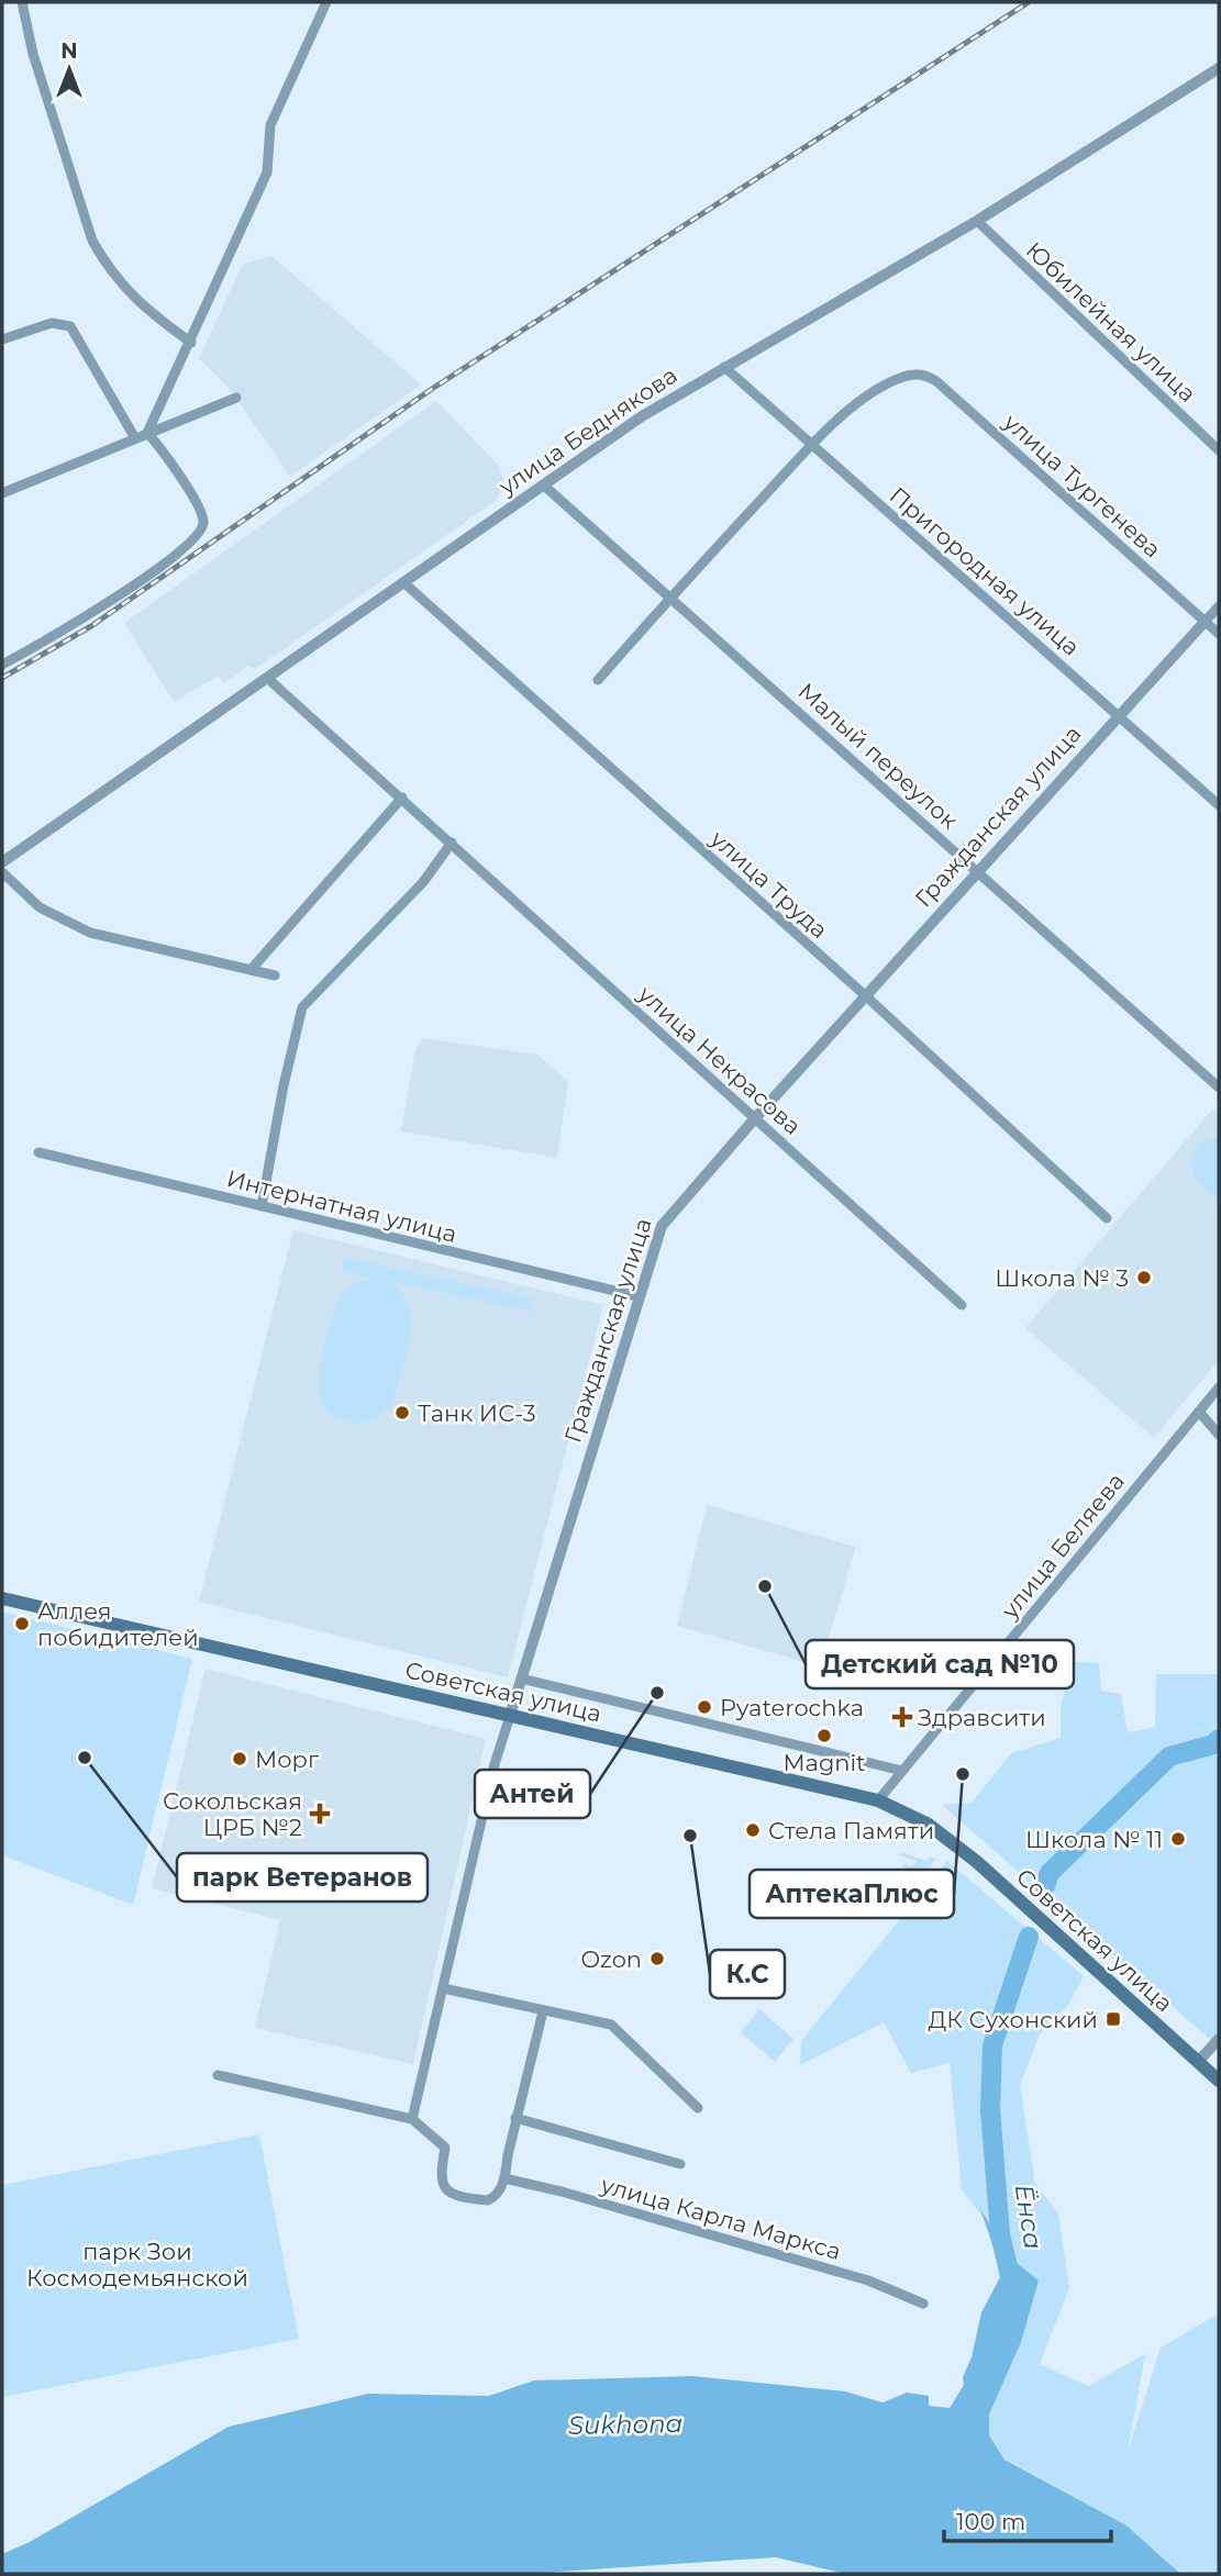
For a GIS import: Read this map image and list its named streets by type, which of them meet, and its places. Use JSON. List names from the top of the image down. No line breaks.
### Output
{"streets":{"main road":["Советская улица"],"street":["Юбилейная улица","улица Беднякова","улица Тургенева","Пригородная улица","Малый переулок","Гражданская улица","улица Труда","улица Некрасова","Интернатная улица","улица Беляева","улица Карла Маркса"]},"crossings":[["Юбилейная улица","улица Беднякова"],["улица Беднякова","Пригородная улица"],["улица Беднякова","Малый переулок"],["улица Беднякова","улица Труда"],["улица Беднякова","улица Некрасова"],["улица Тургенева","Пригородная улица"],["улица Тургенева","Гражданская улица"],["Пригородная улица","Гражданская улица"],["Малый переулок","Гражданская улица"],["Гражданская улица","улица Труда"],["Гражданская улица","улица Некрасова"],["Гражданская улица","Интернатная улица"],["Гражданская улица","Советская улица"],["улица Беляева","Советская улица"]],"water":["Ёнса","Sukhona"],"parks":["парк Зои Космодемьянской"],"places":{"other":["Школа № 3","Танк ИС-3","Детский сад №10","Аллея побидителей","Антей","Pyaterochka","Magnit","парк Ветеранов","Морг","АптекаПлюс","Стела Памяти","К.С","Школа № 11","Ozon"],"health":["Здравсити","Сокольская ЦРБ №2"],"transit":["ДК Сухонский"]},"scale_bar":"100 m","north":"top"}
